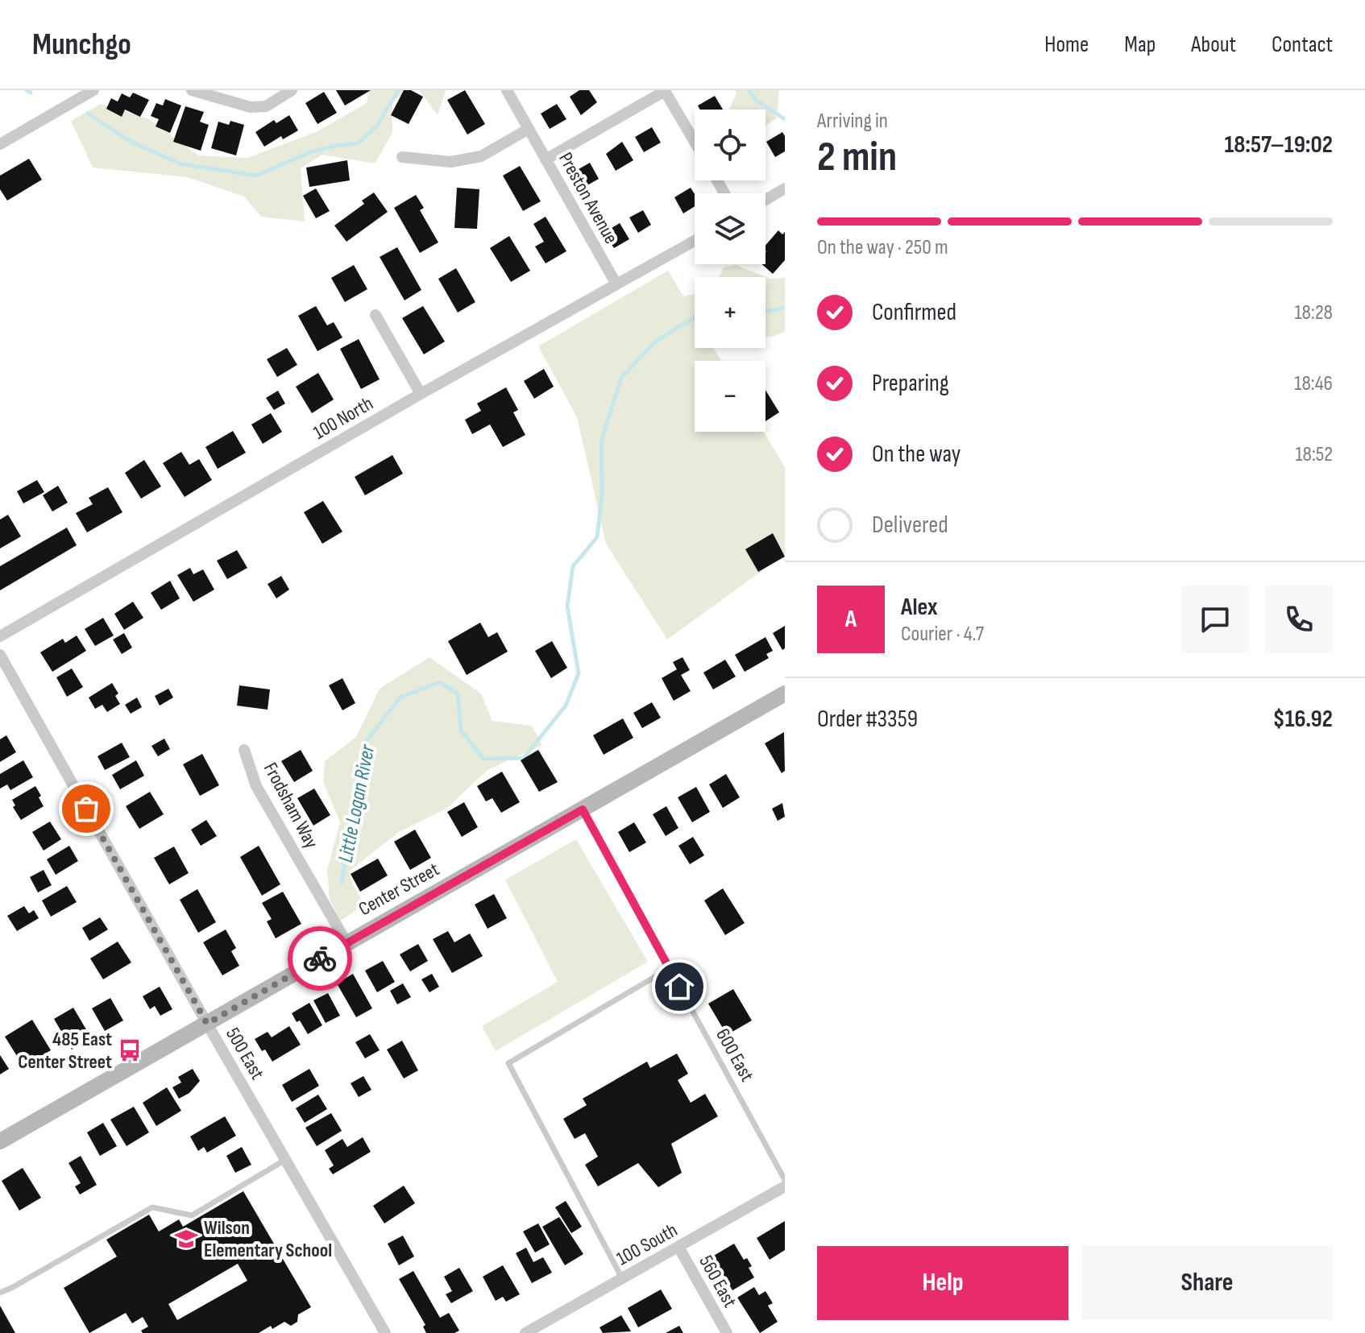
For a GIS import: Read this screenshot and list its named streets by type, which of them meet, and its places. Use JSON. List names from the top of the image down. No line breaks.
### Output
{"streets":{"street":["Preston Avenue","100 North","Frodsham Way","Center Street","500 East","100 South","560 East"],"lane":["600 East"]},"crossings":[["Preston Avenue","100 North"],["Frodsham Way","Center Street"],["Center Street","500 East"],["Center Street","600 East"],["100 South","560 East"]],"water":["Little Logan River"],"places":{"bus stop":["485 East Center Street"],"school or university":["Wilson Elementary School"]},"page":{"header":"Munchgo","nav":["Home","Map","About","Contact"],"heading":["2 min","Arriving in","18:57–19:02"],"panel":["Alex","Courier · 4.7","Order #3359","$16.92"],"map_buttons":["+","−"],"bar":"On the way · 250 m","list":[["Confirmed","18:28"],["Preparing","18:46"],["On the way","18:52"],"Delivered"],"round":"A","buttons":["Help","Share"]}}
